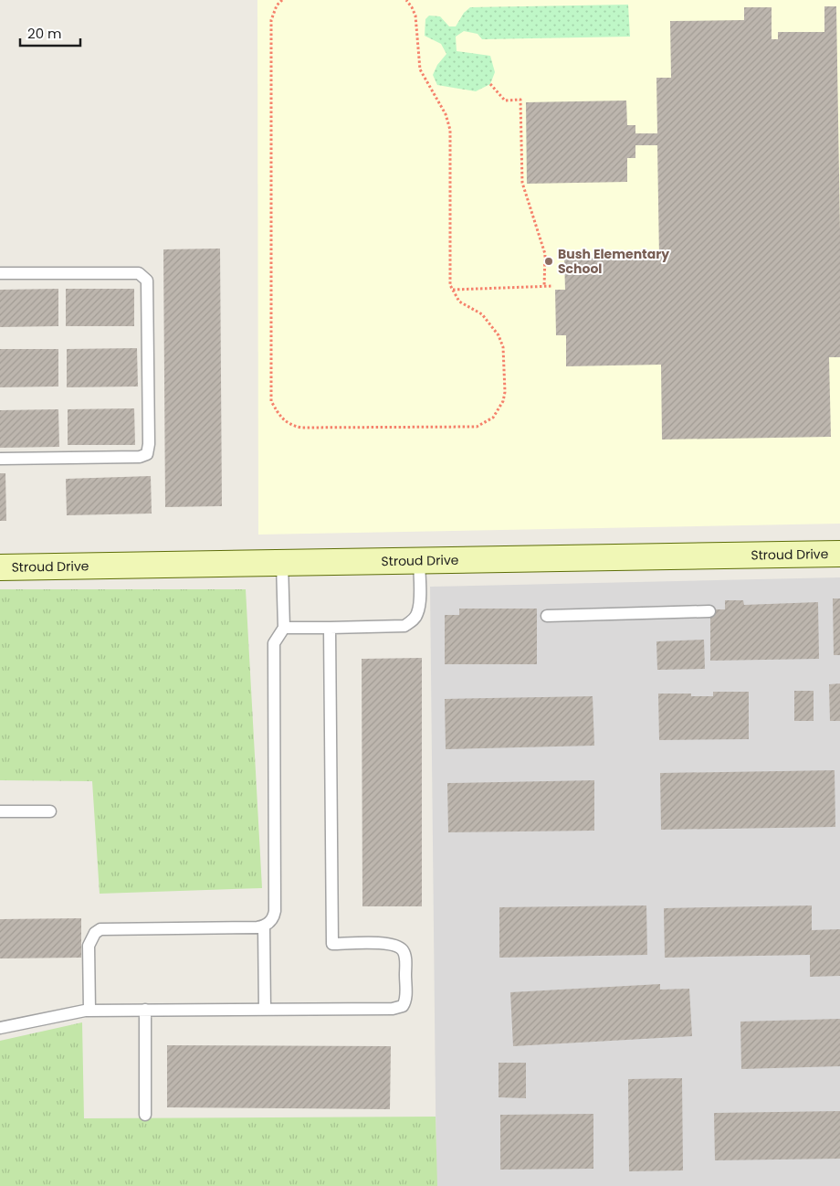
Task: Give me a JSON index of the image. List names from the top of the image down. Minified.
{"streets":{"street":["Stroud Drive"]},"places":["Bush Elementary School"],"scale_bar":"20 m"}
